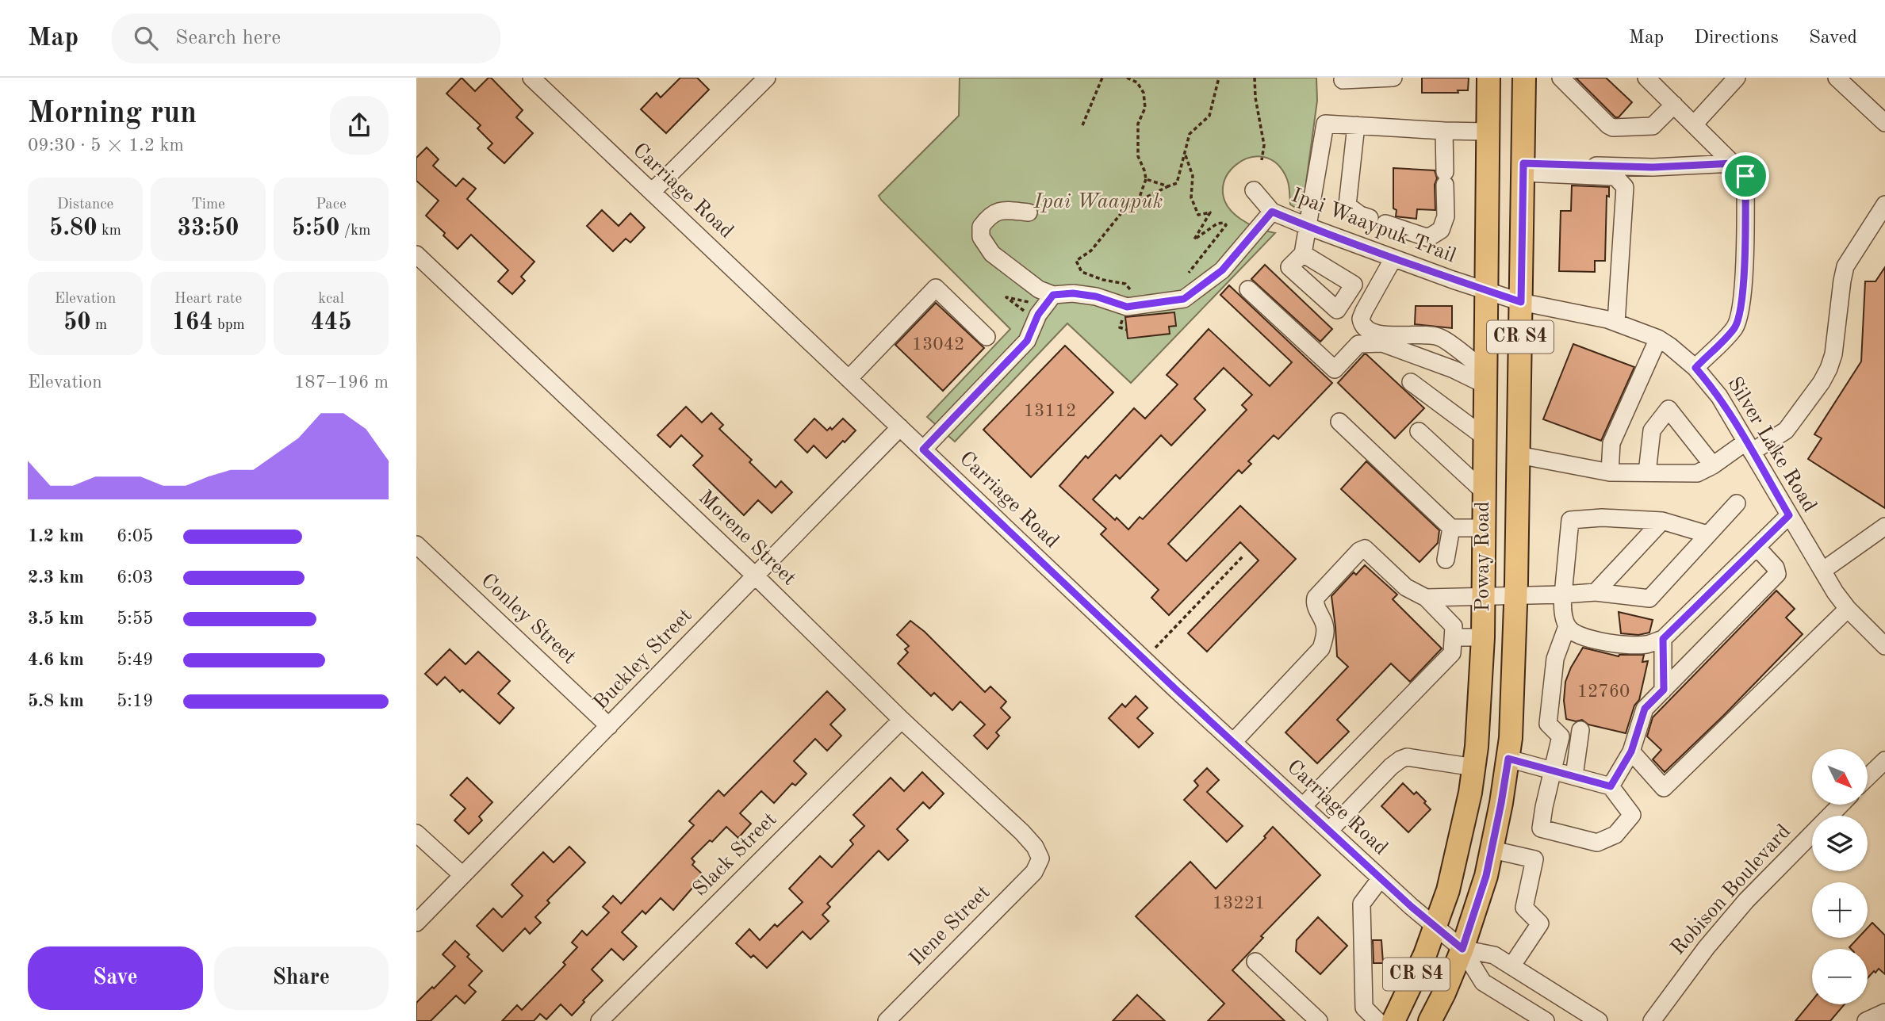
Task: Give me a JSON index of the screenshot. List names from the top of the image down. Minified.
{"streets":{"main road":["CR S4","Poway Road"],"street":["Carriage Road","Ipai Waaypuk Trail","Silver Lake Road","Morene Street","Conley Street","Buckley Street","Slack Street","Robison Boulevard","Ilene Street"]},"crossings":[["Carriage Road","Poway Road"],["Carriage Road","Buckley Street"],["Ipai Waaypuk Trail","Silver Lake Road"],["Ipai Waaypuk Trail","Poway Road"],["Silver Lake Road","Poway Road"],["Morene Street","Buckley Street"],["Morene Street","Slack Street"],["Morene Street","Ilene Street"],["Conley Street","Buckley Street"]],"parks":["Ipai Waaypuk"],"house_numbers":["13042","13112","12760","13221"],"north":"bottom right","page":{"header":"Map","search":"Search here","nav":["Map","Directions","Saved"],"heading":["Morning run","09:30 · 5 × 1.2 km"],"stats":[["Distance","5.80 km"],["Time","33:50"],["Pace","5:50 /km"],["Elevation","50 m"],["Heart rate","164 bpm"],["kcal","445"]],"chart":["Elevation","187–196 m"],"list":[{"name":"1.2 km","note":"6:05"},{"name":"2.3 km","note":"6:03"},{"name":"3.5 km","note":"5:55"},{"name":"4.6 km","note":"5:49"},{"name":"5.8 km","note":"5:19"}],"map_buttons":["+","−"],"buttons":["Save","Share"]}}
